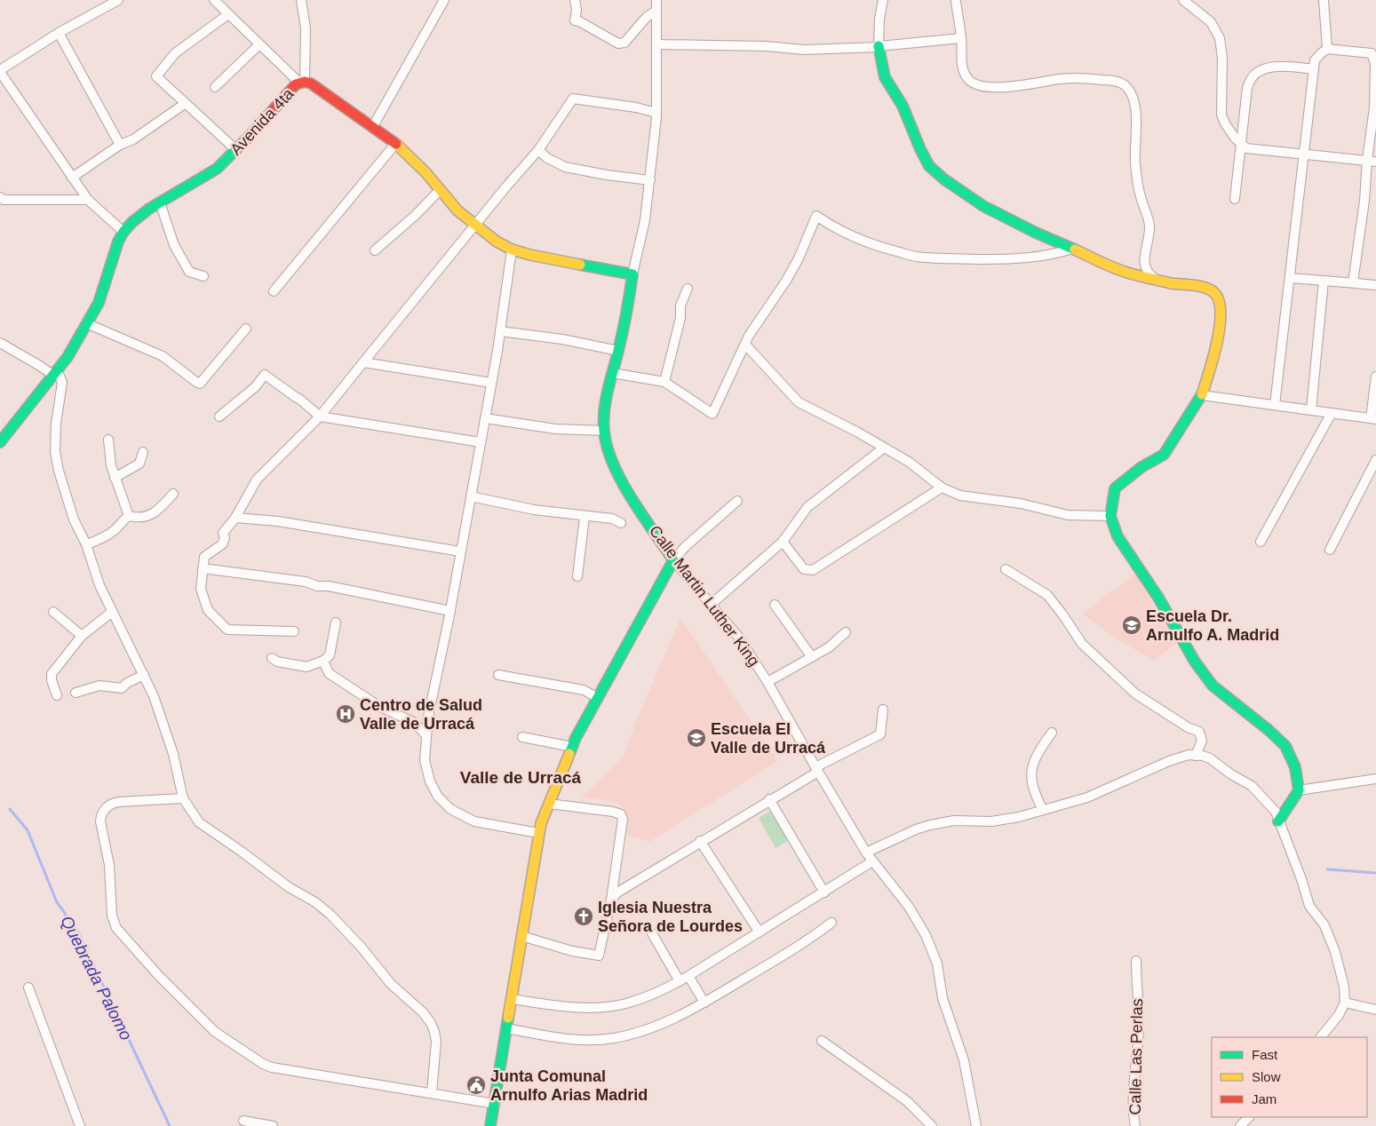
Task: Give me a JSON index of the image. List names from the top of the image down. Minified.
{"streets":{"street":["Avenida 4ta","Calle Martin Luther King","Calle Las Perlas"]},"crossings":[["Avenida 4ta","Calle Martin Luther King"]],"districts":["Valle de Urracá"],"water":["Quebrada Palomo"],"places":{"school or university":["Escuela Dr. Arnulfo A. Madrid","Escuela El Valle de Urracá"],"hospital":["Centro de Salud Valle de Urracá"],"church":["Iglesia Nuestra Señora de Lourdes"],"public building":["Junta Comunal Arnulfo Arias Madrid"]},"legend":["Fast","Slow","Jam"]}
